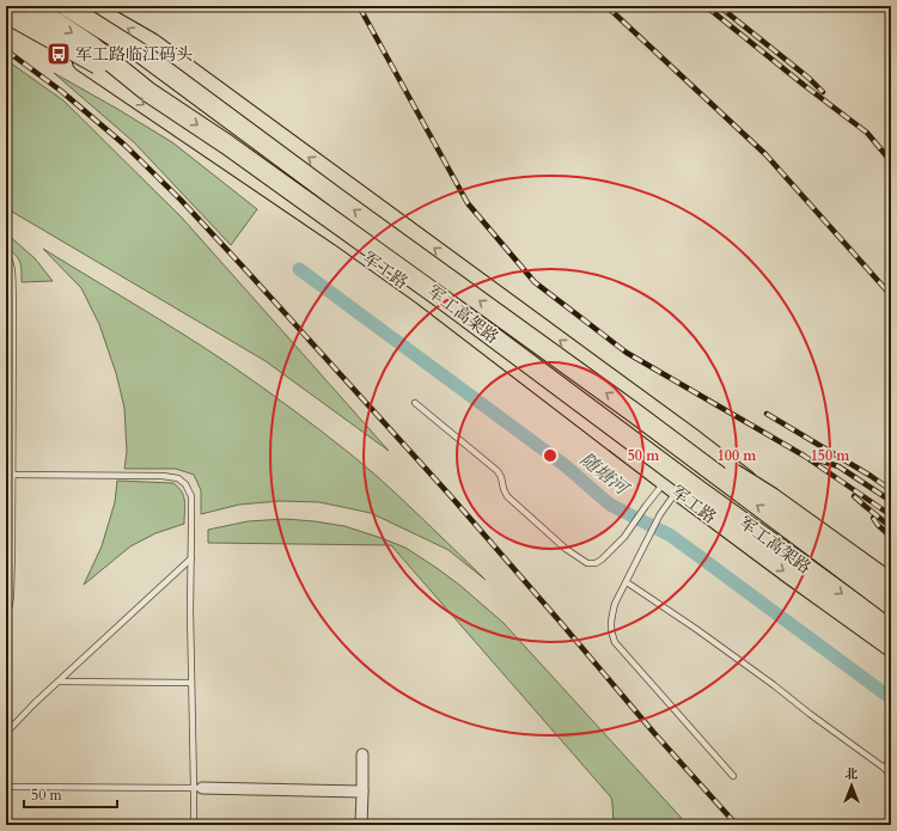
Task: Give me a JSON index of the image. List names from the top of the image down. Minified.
{"streets":{"highway":["军工高架路"],"main road":["军工路"]},"water":["随塘河"],"places":{"bus stop":["军工路临江码头"]},"scale_bar":"50 m","north":"top","rings":["50 m","100 m","150 m"]}
